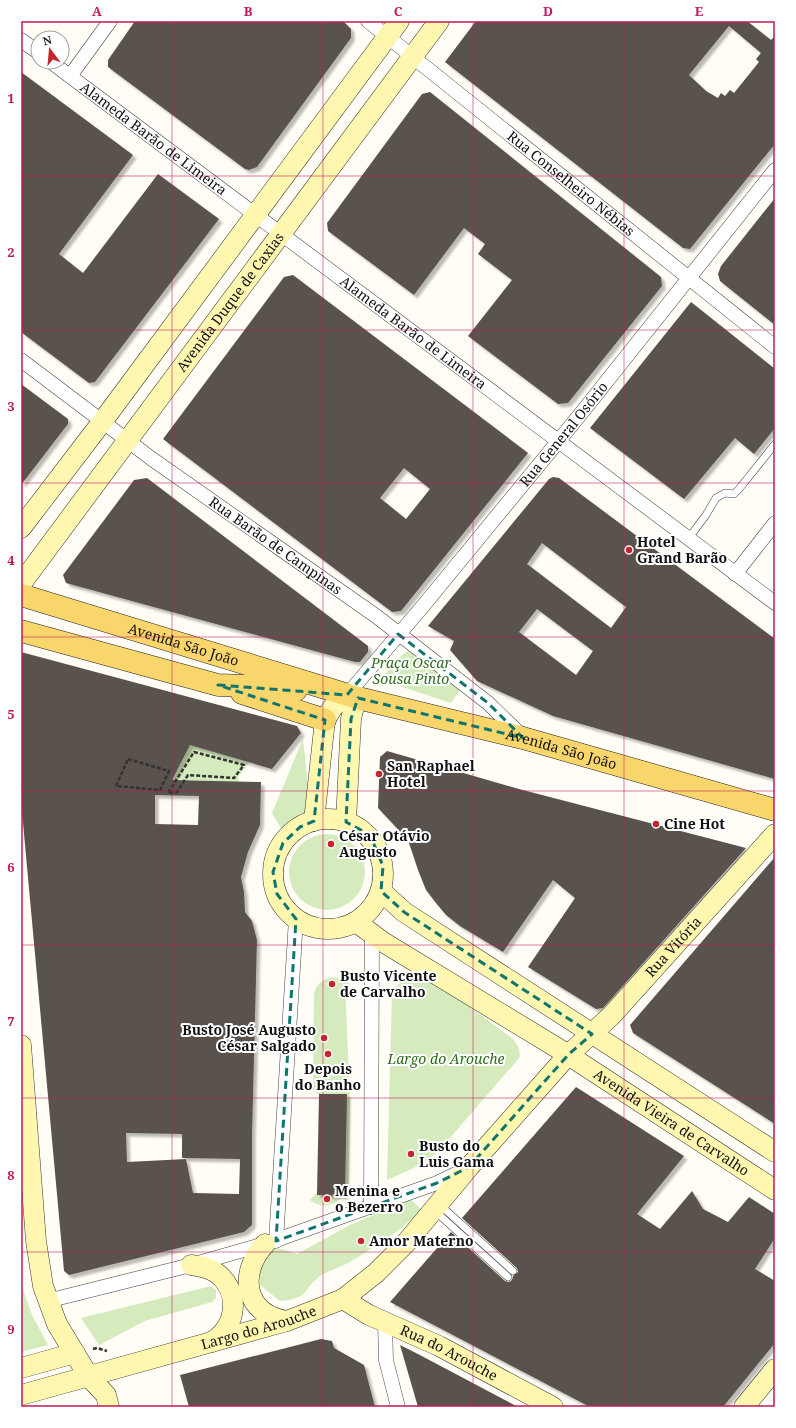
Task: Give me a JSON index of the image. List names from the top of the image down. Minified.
{"streets":{"main road":["Avenida São João"],"street":["Alameda Barão de Limeira","Rua Conselheiro Nébias","Avenida Duque de Caxias","Rua General Osório","Rua Barão de Campinas","Rua Vitória","Avenida Vieira de Carvalho","Largo do Arouche","Rua do Arouche"]},"crossings":[["Alameda Barão de Limeira","Avenida Duque de Caxias"],["Alameda Barão de Limeira","Rua General Osório"],["Rua Conselheiro Nébias","Avenida Duque de Caxias"],["Rua Conselheiro Nébias","Rua General Osório"],["Avenida Duque de Caxias","Rua Barão de Campinas"],["Rua General Osório","Rua Barão de Campinas"],["Rua General Osório","Avenida São João"],["Rua Barão de Campinas","Avenida São João"],["Rua Vitória","Avenida Vieira de Carvalho"],["Rua Vitória","Largo do Arouche"],["Avenida Vieira de Carvalho","Largo do Arouche"],["Largo do Arouche","Rua do Arouche"]],"parks":["Praça Oscar Sousa Pinto","Largo do Arouche"],"places":["Hotel Grand Barão","San Raphael Hotel","Cine Hot","César Otávio Augusto","Busto Vicente de Carvalho","Busto José Augusto César Salgado","Depois do Banho","Busto do Luis Gama","Menina e o Bezerro","Amor Materno"],"north":"top","grid":{"columns":["A","B","C","D","E"],"rows":["1","2","3","4","5","6","7","8","9"]}}
